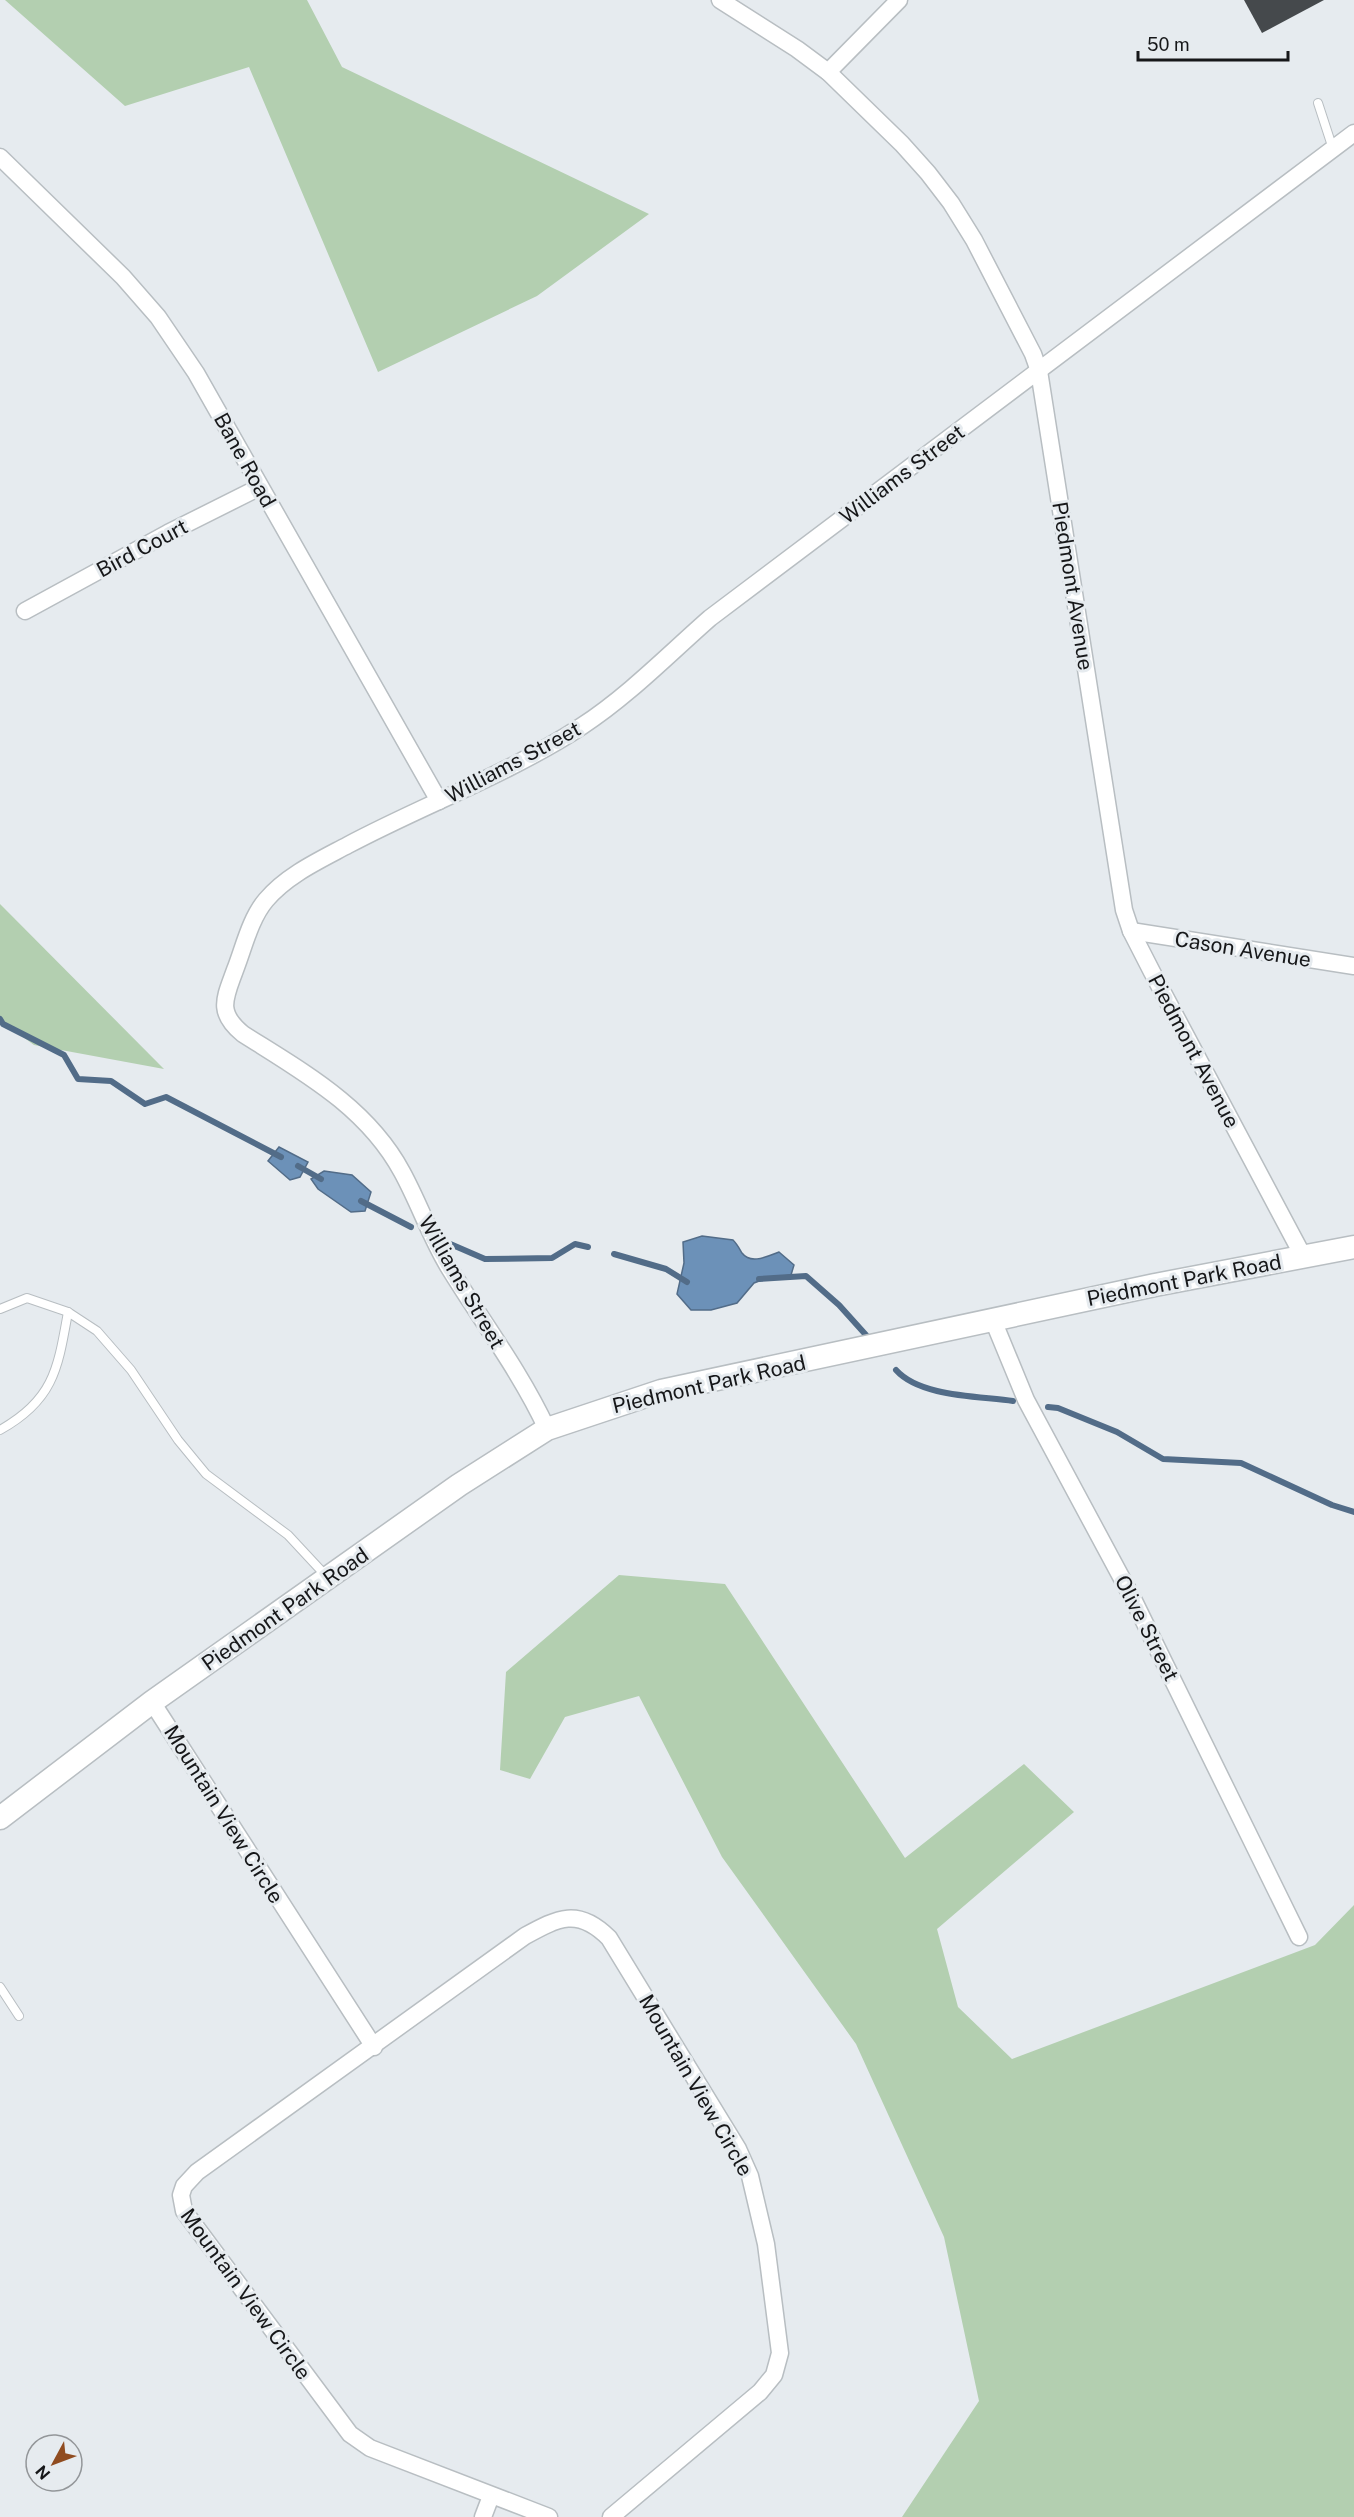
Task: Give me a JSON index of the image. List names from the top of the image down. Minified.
{"streets":{"street":["Bane Road","Williams Street","Bird Court","Piedmont Avenue","Cason Avenue","Piedmont Park Road","Olive Street","Mountain View Circle"]},"crossings":[["Bane Road","Williams Street"],["Bane Road","Bird Court"],["Williams Street","Piedmont Avenue"],["Williams Street","Piedmont Park Road"],["Piedmont Avenue","Cason Avenue"],["Piedmont Avenue","Piedmont Park Road"],["Piedmont Park Road","Olive Street"],["Piedmont Park Road","Mountain View Circle"]],"scale_bar":"50 m","north":"bottom left"}
